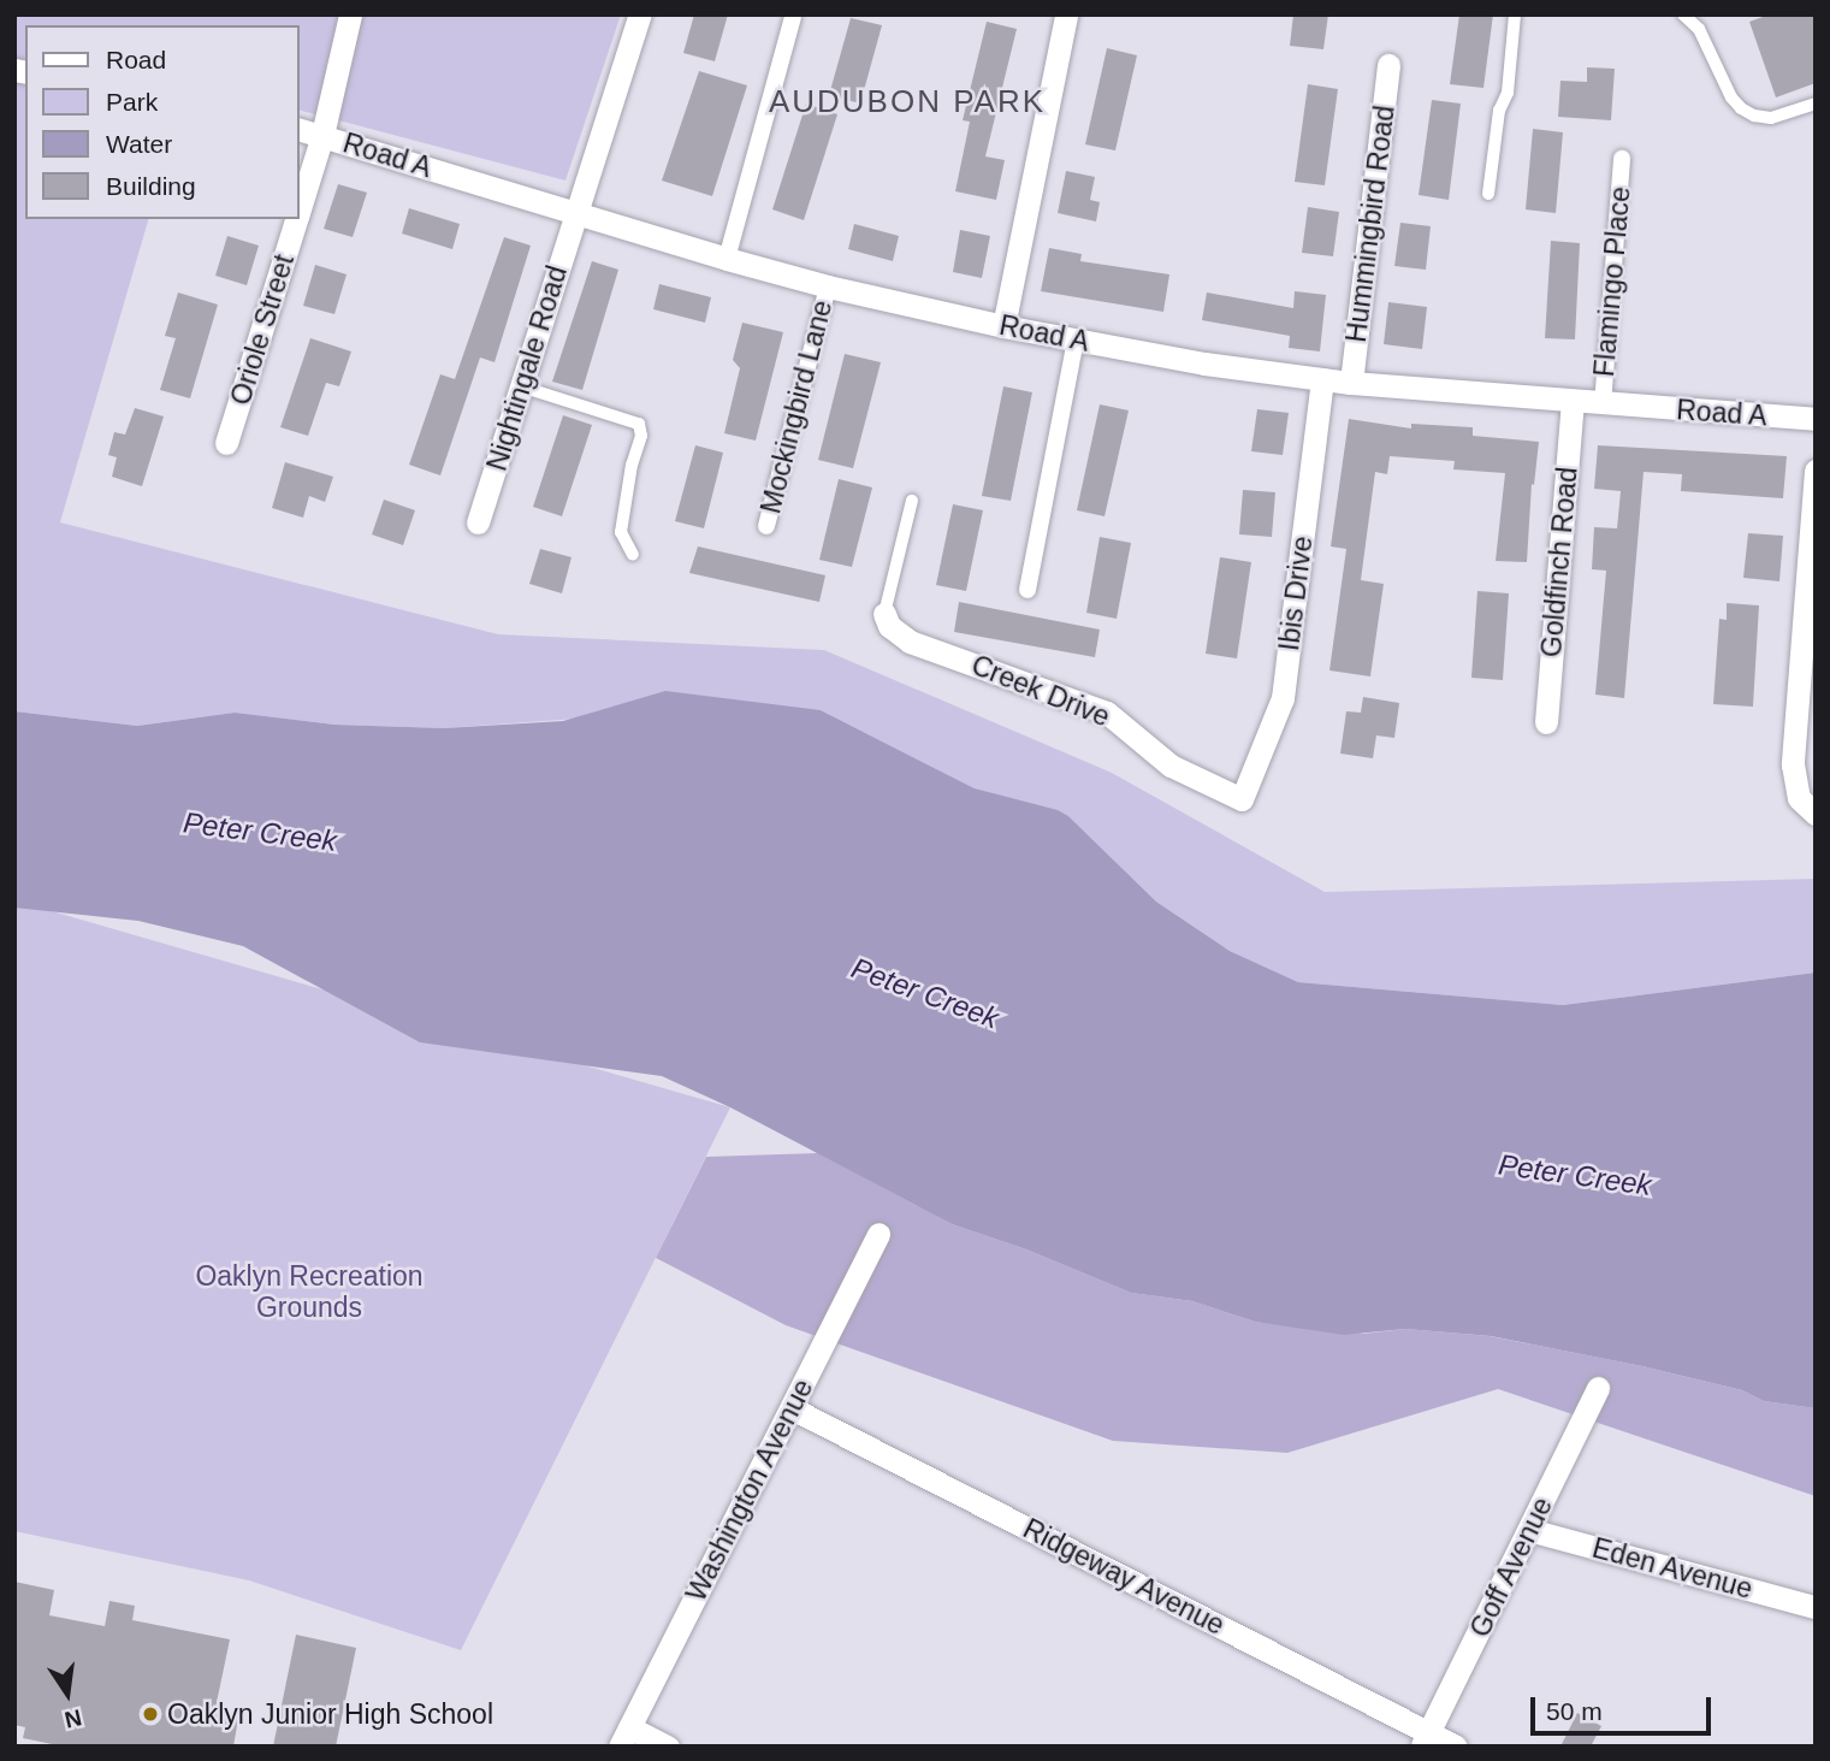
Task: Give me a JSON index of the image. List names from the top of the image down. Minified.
{"streets":{"street":["Road A","Hummingbird Road","Flamingo Place","Oriole Street","Nightingale Road","Mockingbird Lane","Goldfinch Road","Ibis Drive","Creek Drive","Washington Avenue","Goff Avenue","Eden Avenue","Ridgeway Avenue"]},"crossings":[["Road A","Hummingbird Road"],["Road A","Flamingo Place"],["Road A","Oriole Street"],["Road A","Nightingale Road"],["Road A","Mockingbird Lane"],["Road A","Goldfinch Road"],["Road A","Ibis Drive"],["Ibis Drive","Creek Drive"],["Washington Avenue","Ridgeway Avenue"],["Goff Avenue","Eden Avenue"],["Goff Avenue","Ridgeway Avenue"]],"districts":["AUDUBON PARK"],"water":["Peter Creek"],"parks":["Oaklyn Recreation Grounds"],"places":["Oaklyn Junior High School"],"legend":["Road","Park","Water","Building"],"scale_bar":"50 m","north":"bottom"}
